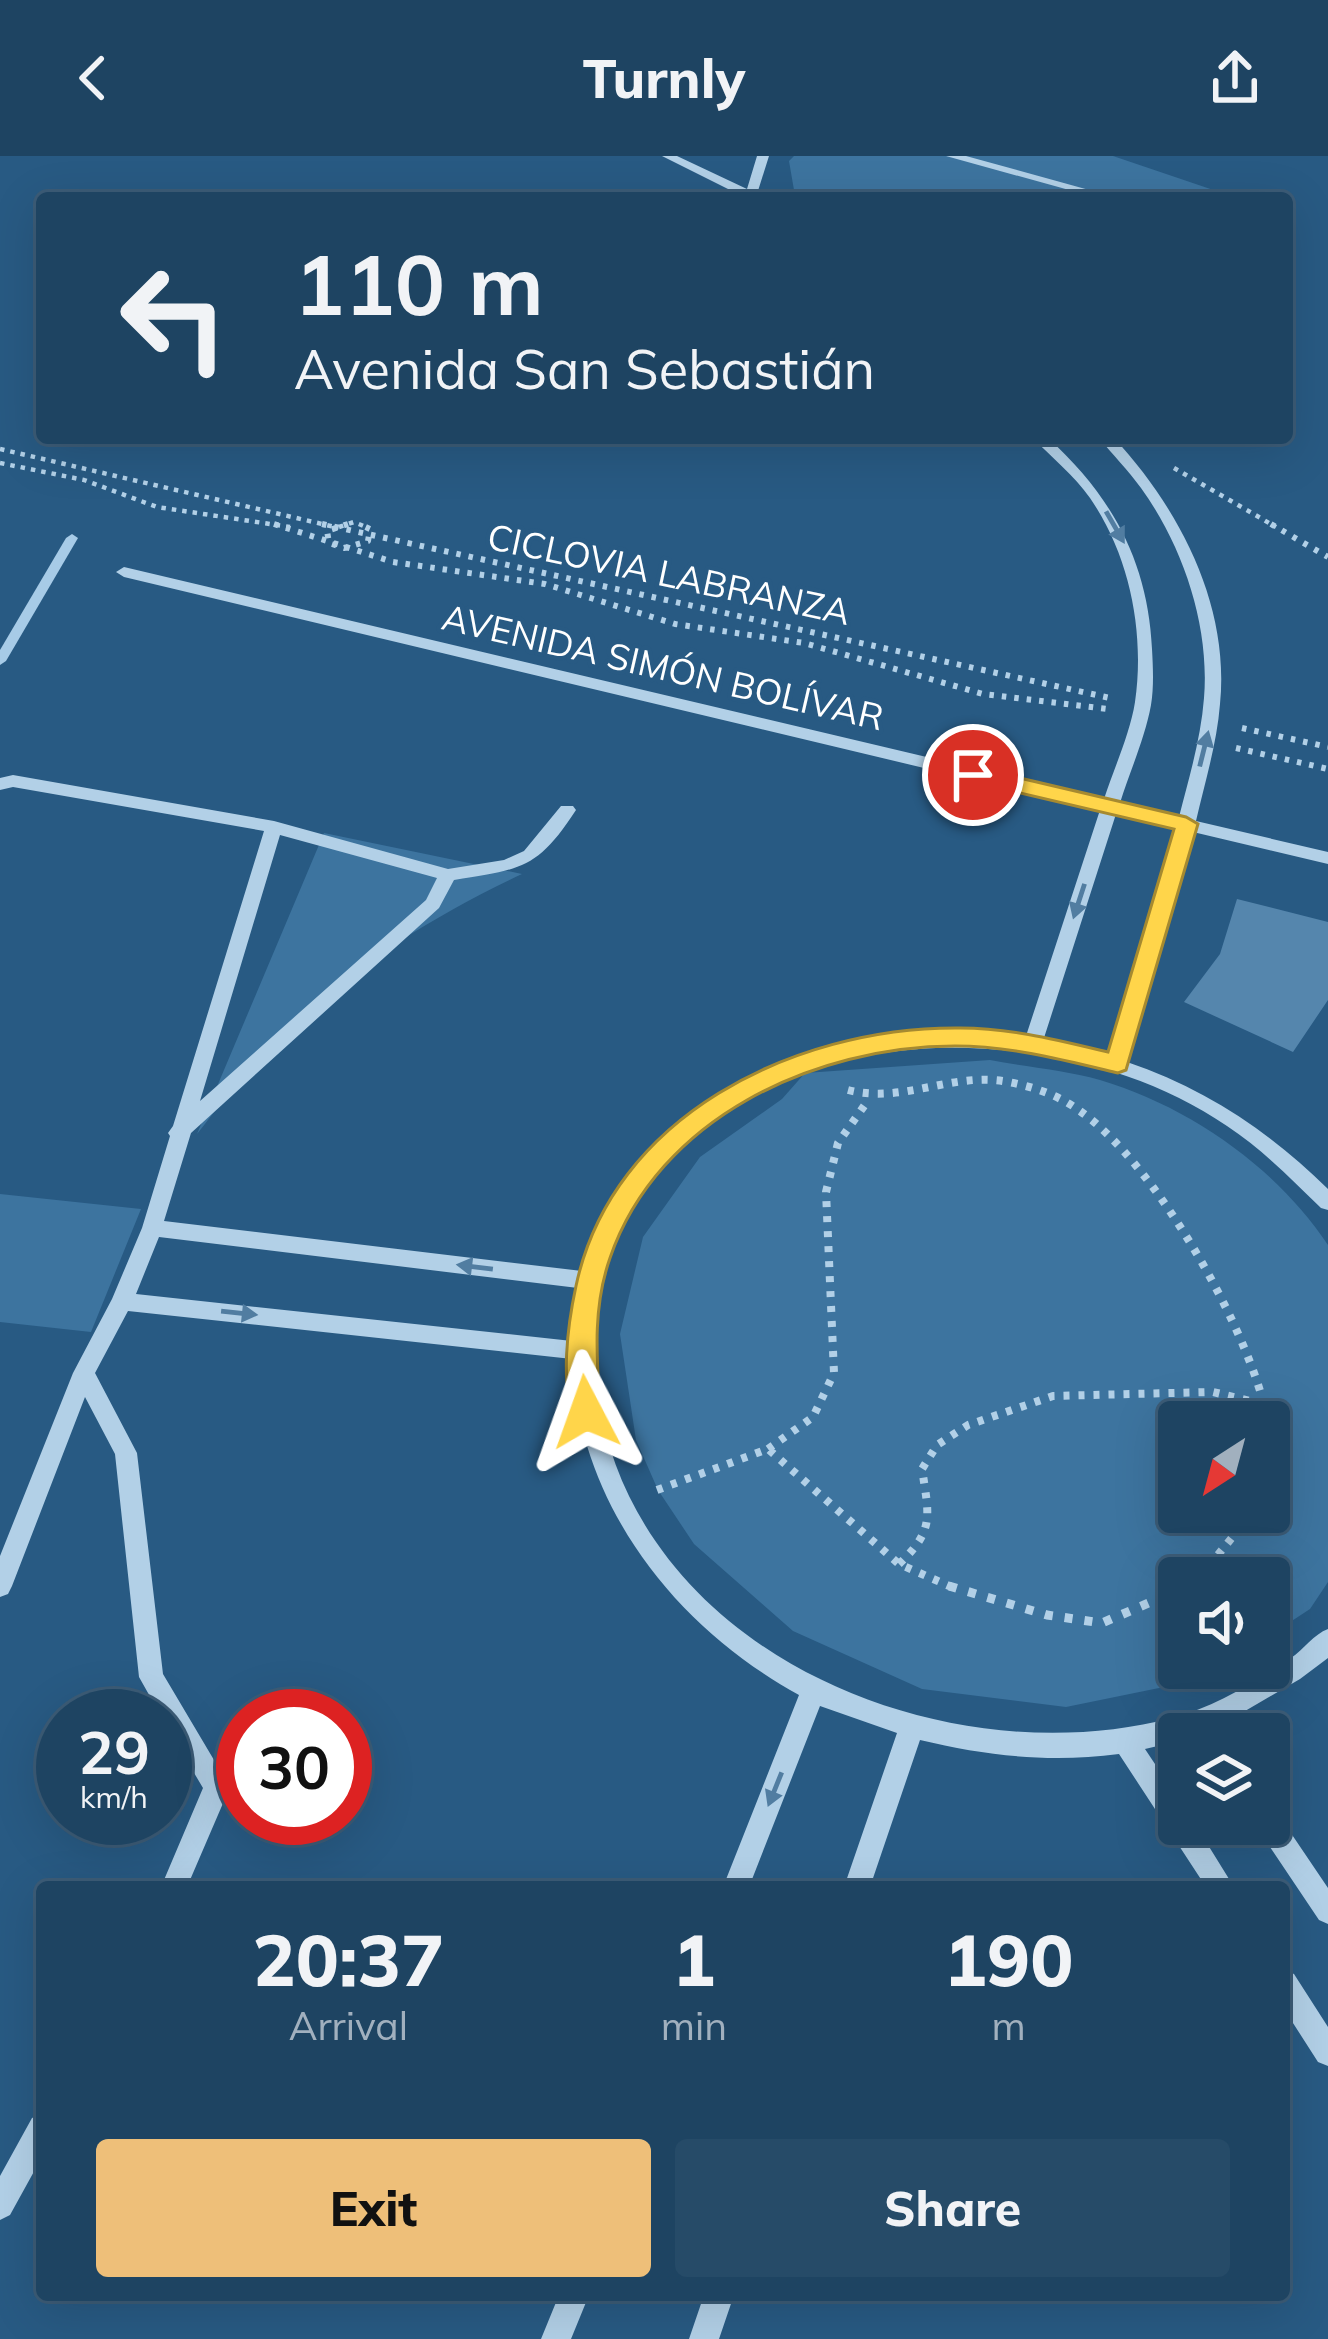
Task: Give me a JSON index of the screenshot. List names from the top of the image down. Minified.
{"streets":{"street":["AVENIDA SIMÓN BOLÍVAR"],"path":["CICLOVIA LABRANZA"]},"north":"bottom left","page":{"header":"Turnly","turn":["110 m","Avenida San Sebastián"],"speed":"29 km/h","limit":"30","eta":["20:37","Arrival","1","min","190","m"],"buttons":["Exit","Share"]}}
